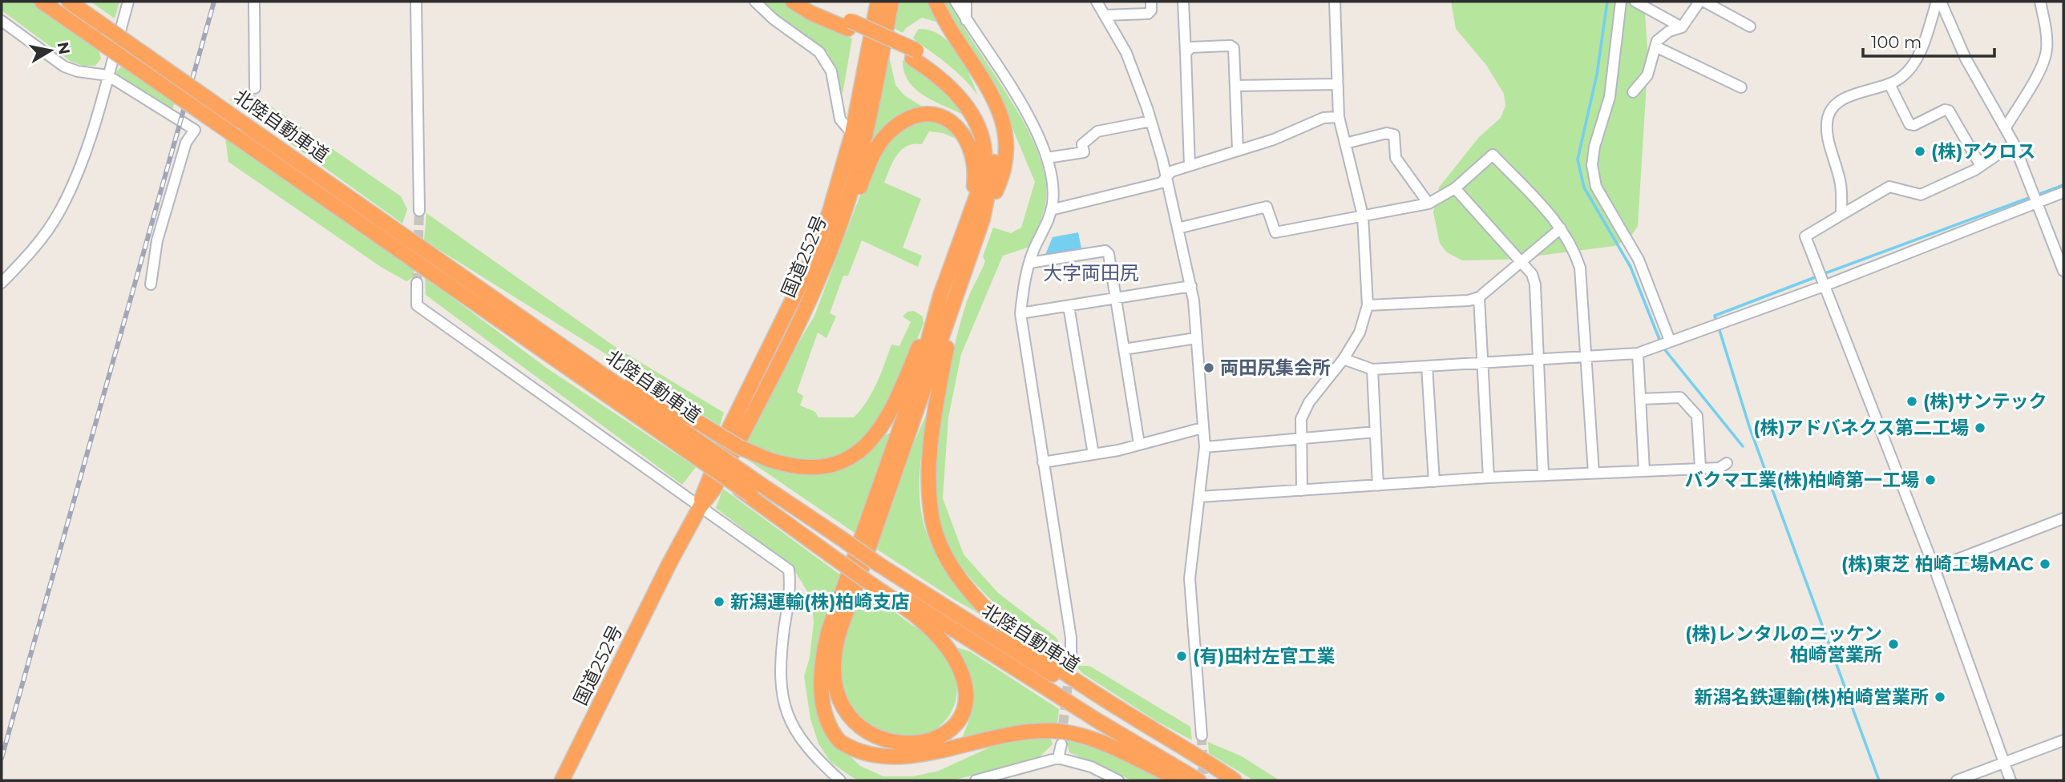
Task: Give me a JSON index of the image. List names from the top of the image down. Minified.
{"streets":{"highway":["北陸自動車道","国道252号"]},"districts":["大字両田尻"],"places":["(株)アクロス","両田尻集会所","(株)サンテック","(株)アドバネクス第二工場","バクマ工業(株)柏崎第一工場","(株)東芝 柏崎工場MAC","新潟運輸(株)柏崎支店","(株)レンタルのニッケン 柏崎営業所","(有)田村左官工業","新潟名鉄運輸(株)柏崎営業所"],"scale_bar":"100 m","north":"right"}
